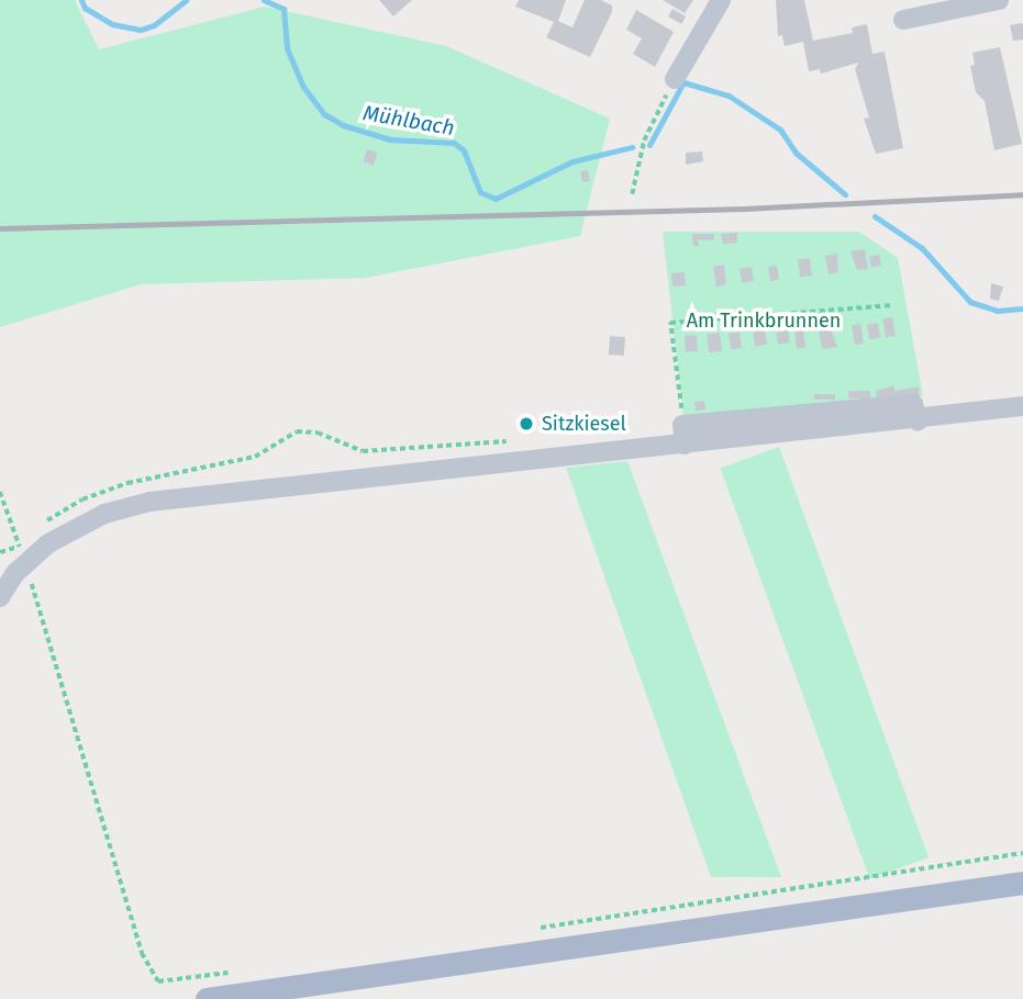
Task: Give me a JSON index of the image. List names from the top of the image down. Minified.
{"water":["Mühlbach"],"parks":["Am Trinkbrunnen"],"places":["Sitzkiesel"]}
